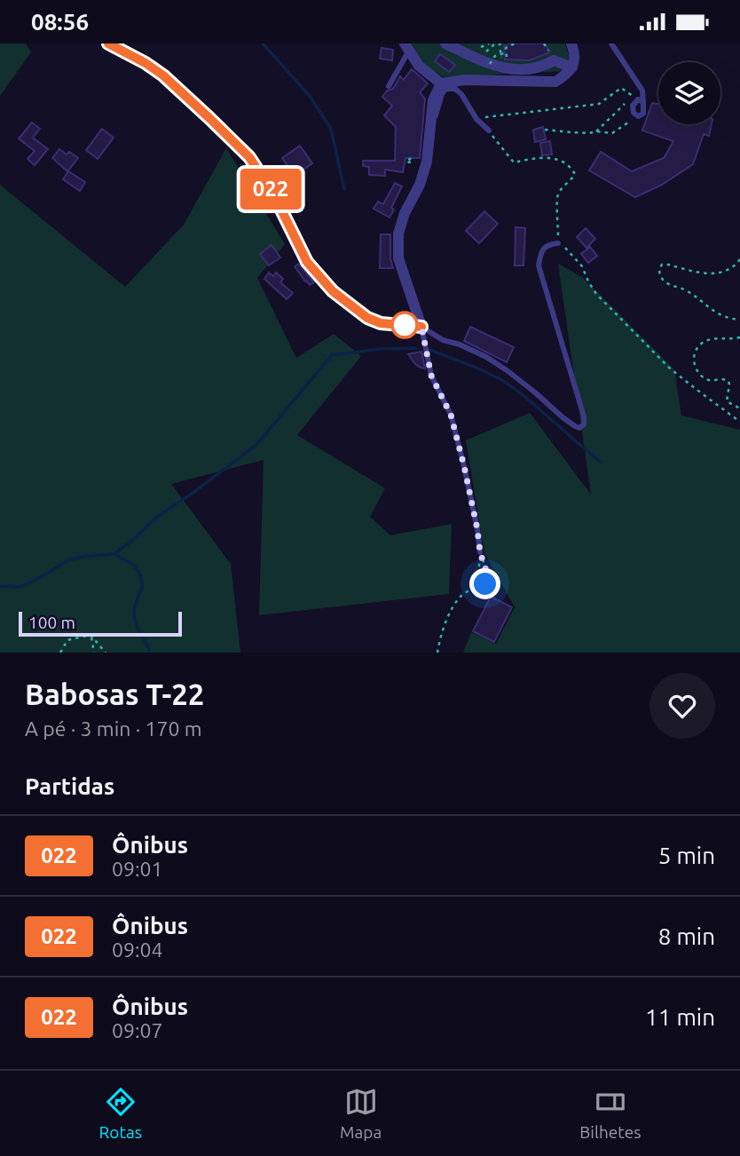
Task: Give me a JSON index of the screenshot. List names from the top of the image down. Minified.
{"lines":["bus line 022"],"scale_bar":"100 m","page":{"status":"08:56","on_map":"022","scale":"100 m","heading":[["Babosas T-22","A pé · 3 min · 170 m"],"Partidas"],"list":[{"mark":"022","name":"Ônibus","note":"09:01","value":"5 min"},{"mark":"022","name":"Ônibus","note":"09:04","value":"8 min"},{"mark":"022","name":"Ônibus","note":"09:07","value":"11 min"}],"tabs":["Rotas","Mapa","Bilhetes"]}}
